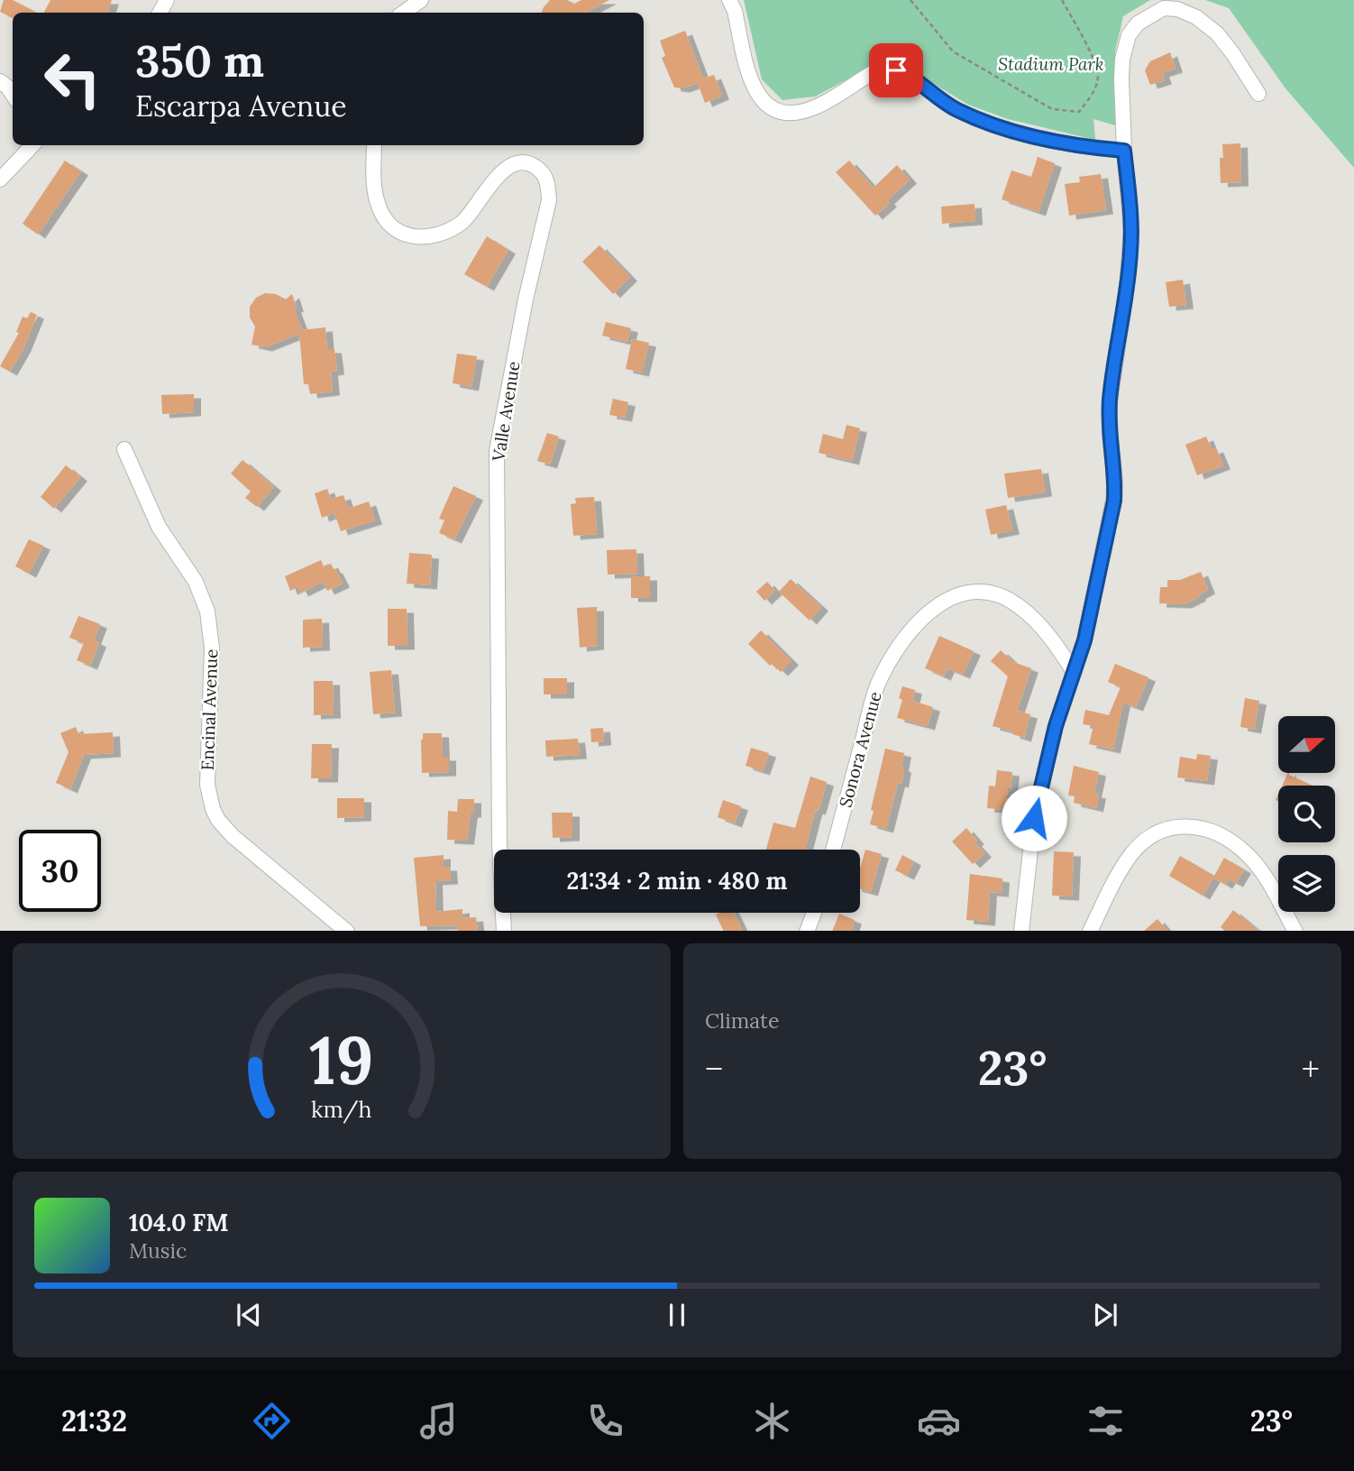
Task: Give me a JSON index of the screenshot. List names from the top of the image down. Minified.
{"streets":{"street":["Valle Avenue","Encinal Avenue","Sonora Avenue"]},"parks":["Stadium Park"],"north":"right","page":{"turn":["350 m","Escarpa Avenue"],"limit":"30","trip":"21:34 · 2 min · 480 m","tile":"Climate","heat":["−","23°","+"],"song":["104.0 FM","Music"],"tabs":["21:32","23°"],"gauge":["19","km/h"]}}
